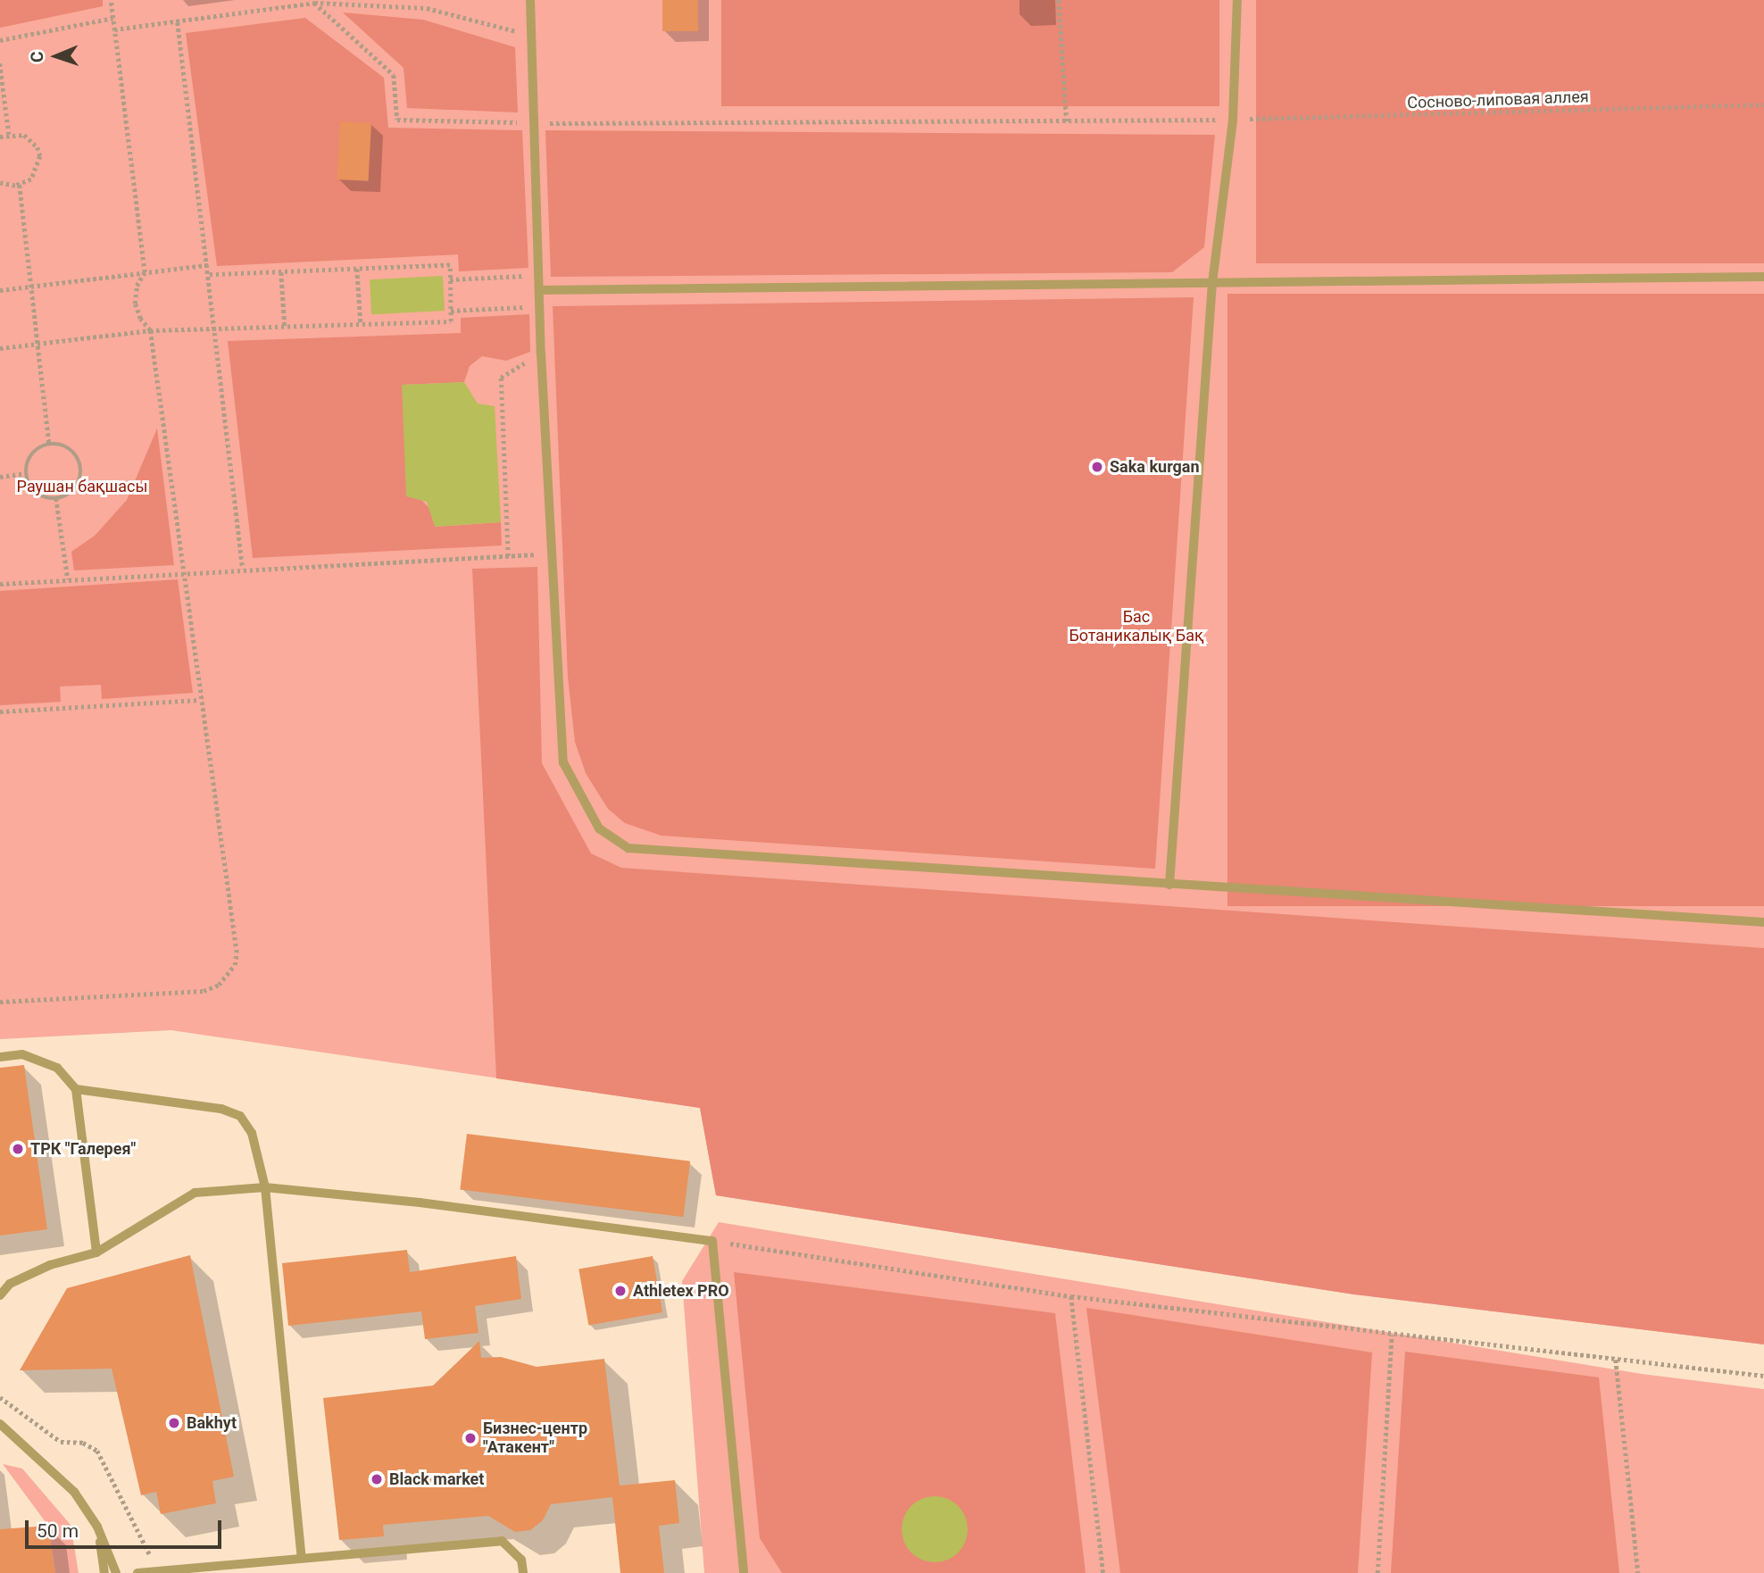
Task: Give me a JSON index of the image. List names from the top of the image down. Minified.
{"streets":{"path":["Сосново-липовая аллея"]},"parks":["Раушан бақшасы","Бас Ботаникалық Бақ"],"places":["Saka kurgan","ТРК \"Галерея\"","Athletex PRO","Bakhyt","Бизнес-центр \"Атакент\"","Black market"],"scale_bar":"50 m","north":"left"}
